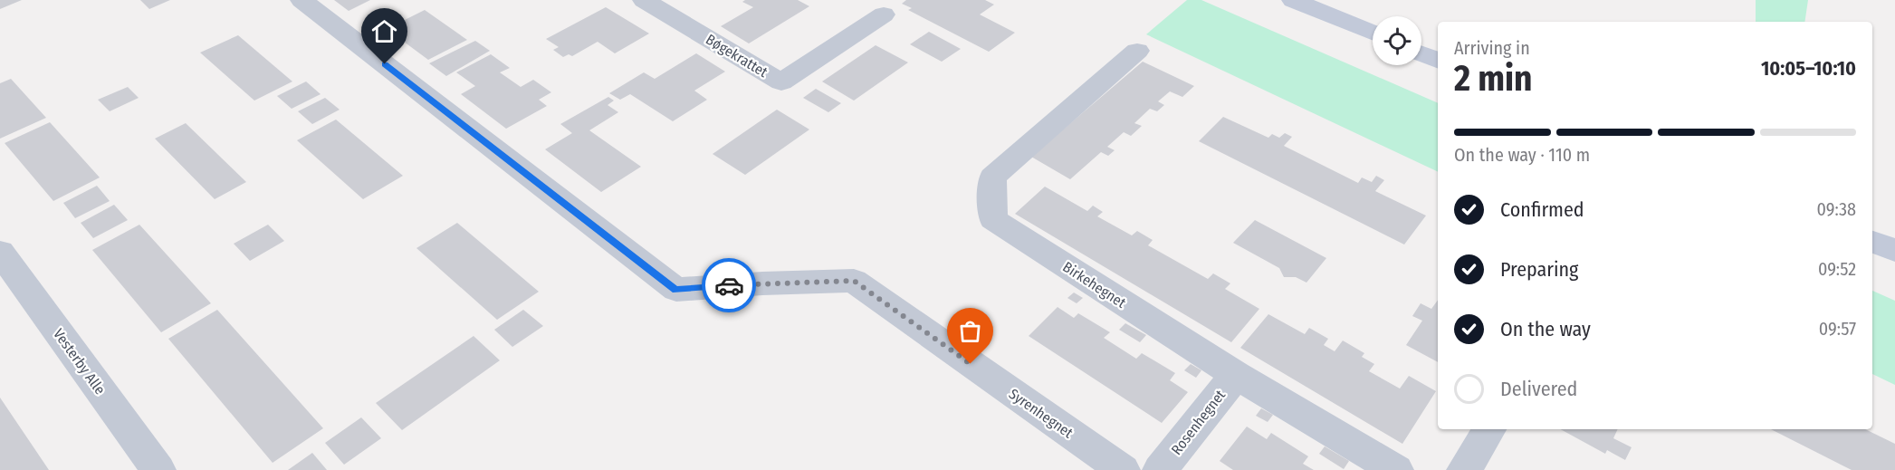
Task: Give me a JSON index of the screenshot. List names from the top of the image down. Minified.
{"streets":{"street":["Bøgekrattet","Birkehegnet","Vesterby Alle","Syrenhegnet","Rosenhegnet"]},"crossings":[["Birkehegnet","Rosenhegnet"]],"page":{"heading":["2 min","Arriving in","10:05–10:10"],"bar":"On the way · 110 m","list":[["Confirmed","09:38"],["Preparing","09:52"],["On the way","09:57"],"Delivered"]}}
